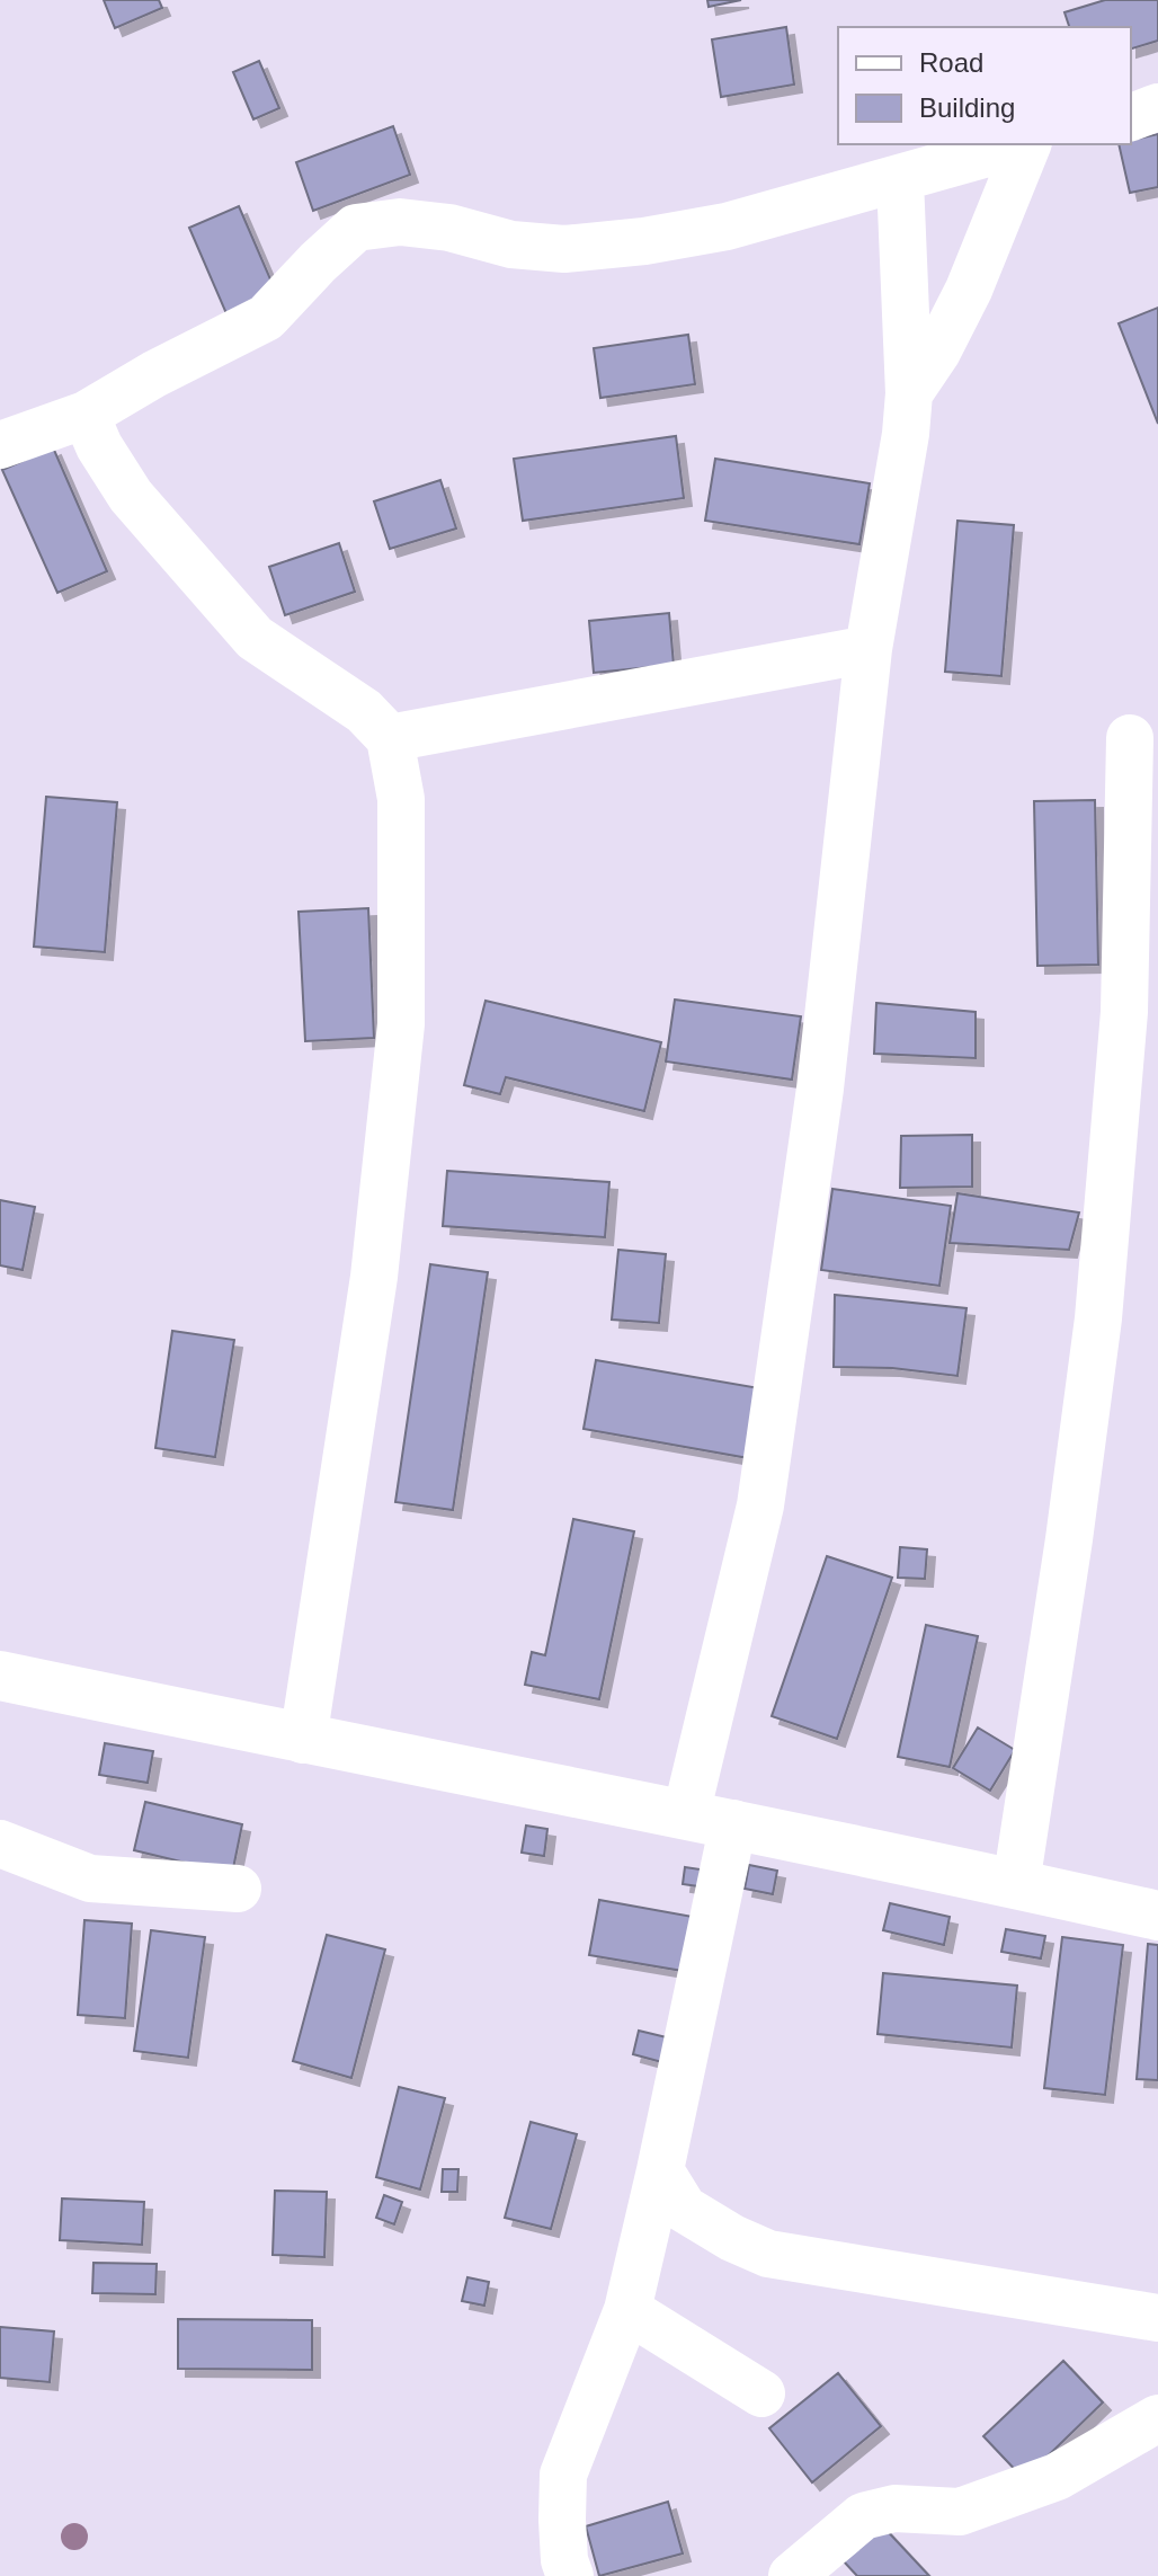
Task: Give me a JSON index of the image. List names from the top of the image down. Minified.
{"legend":["Road","Building"]}
